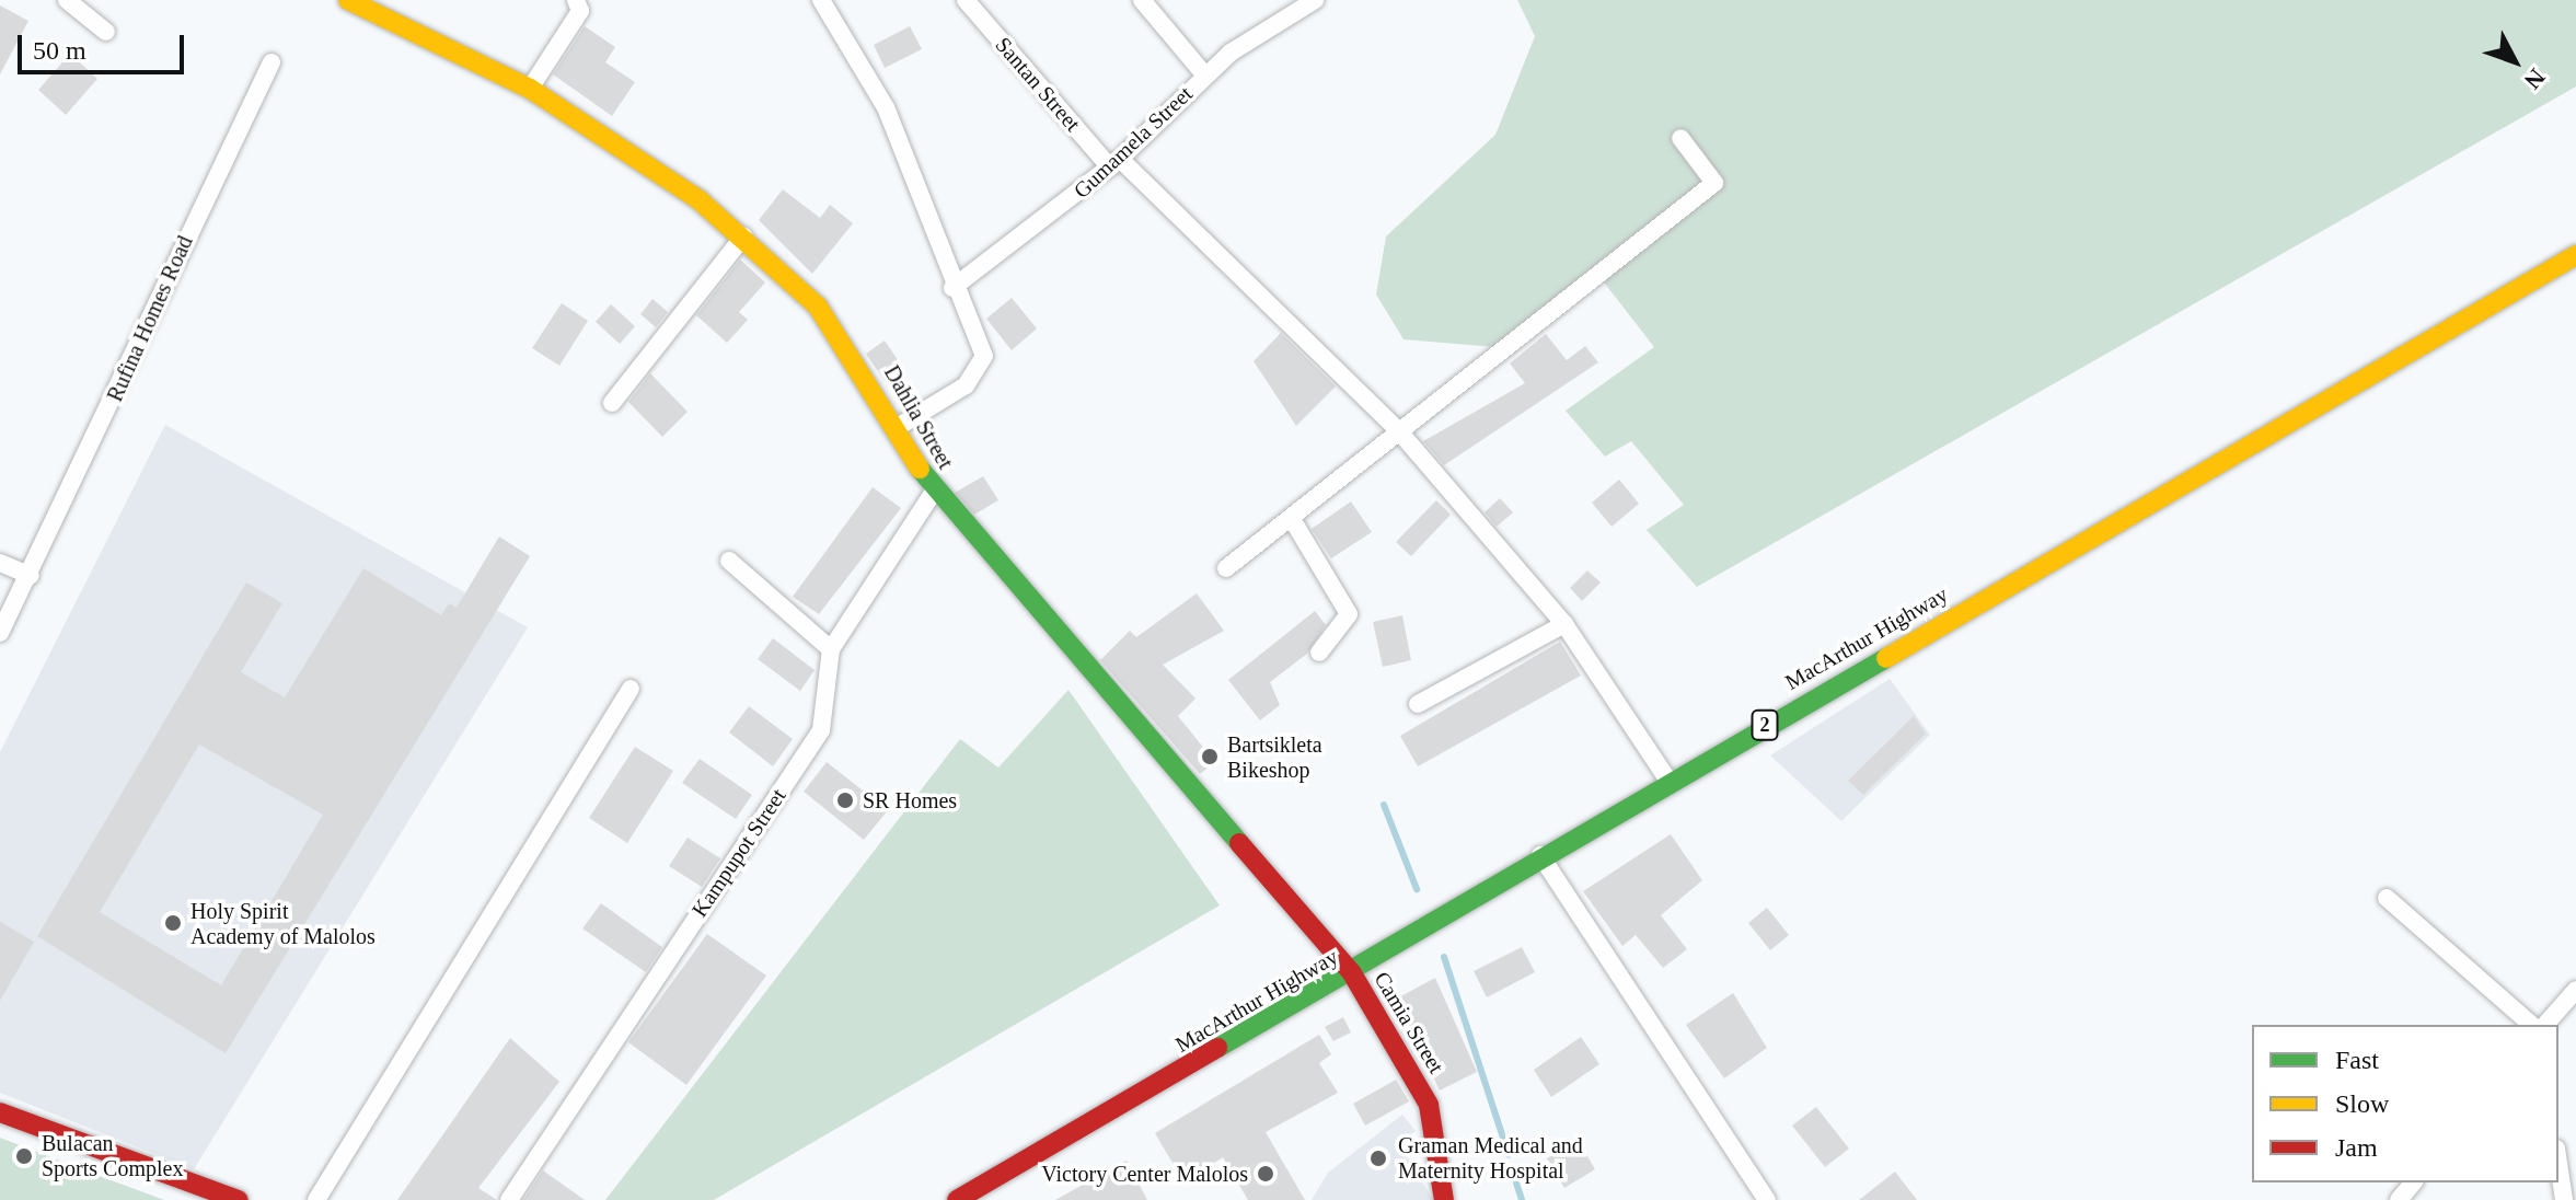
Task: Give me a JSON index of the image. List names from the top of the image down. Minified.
{"streets":{"main road":["Dahlia Street","MacArthur Highway","2","Camia Street"],"street":["Santan Street","Gumamela Street","Rufina Homes Road","Kampupot Street"]},"crossings":[["Santan Street","Gumamela Street"],["Santan Street","MacArthur Highway"],["Dahlia Street","MacArthur Highway"],["Dahlia Street","Kampupot Street"],["Dahlia Street","Camia Street"],["MacArthur Highway","Camia Street"]],"places":["Bartsikleta Bikeshop","SR Homes","Holy Spirit Academy of Malolos","Bulacan Sports Complex","Graman Medical and Maternity Hospital","Victory Center Malolos"],"legend":["Fast","Slow","Jam"],"scale_bar":"50 m","north":"bottom right"}
